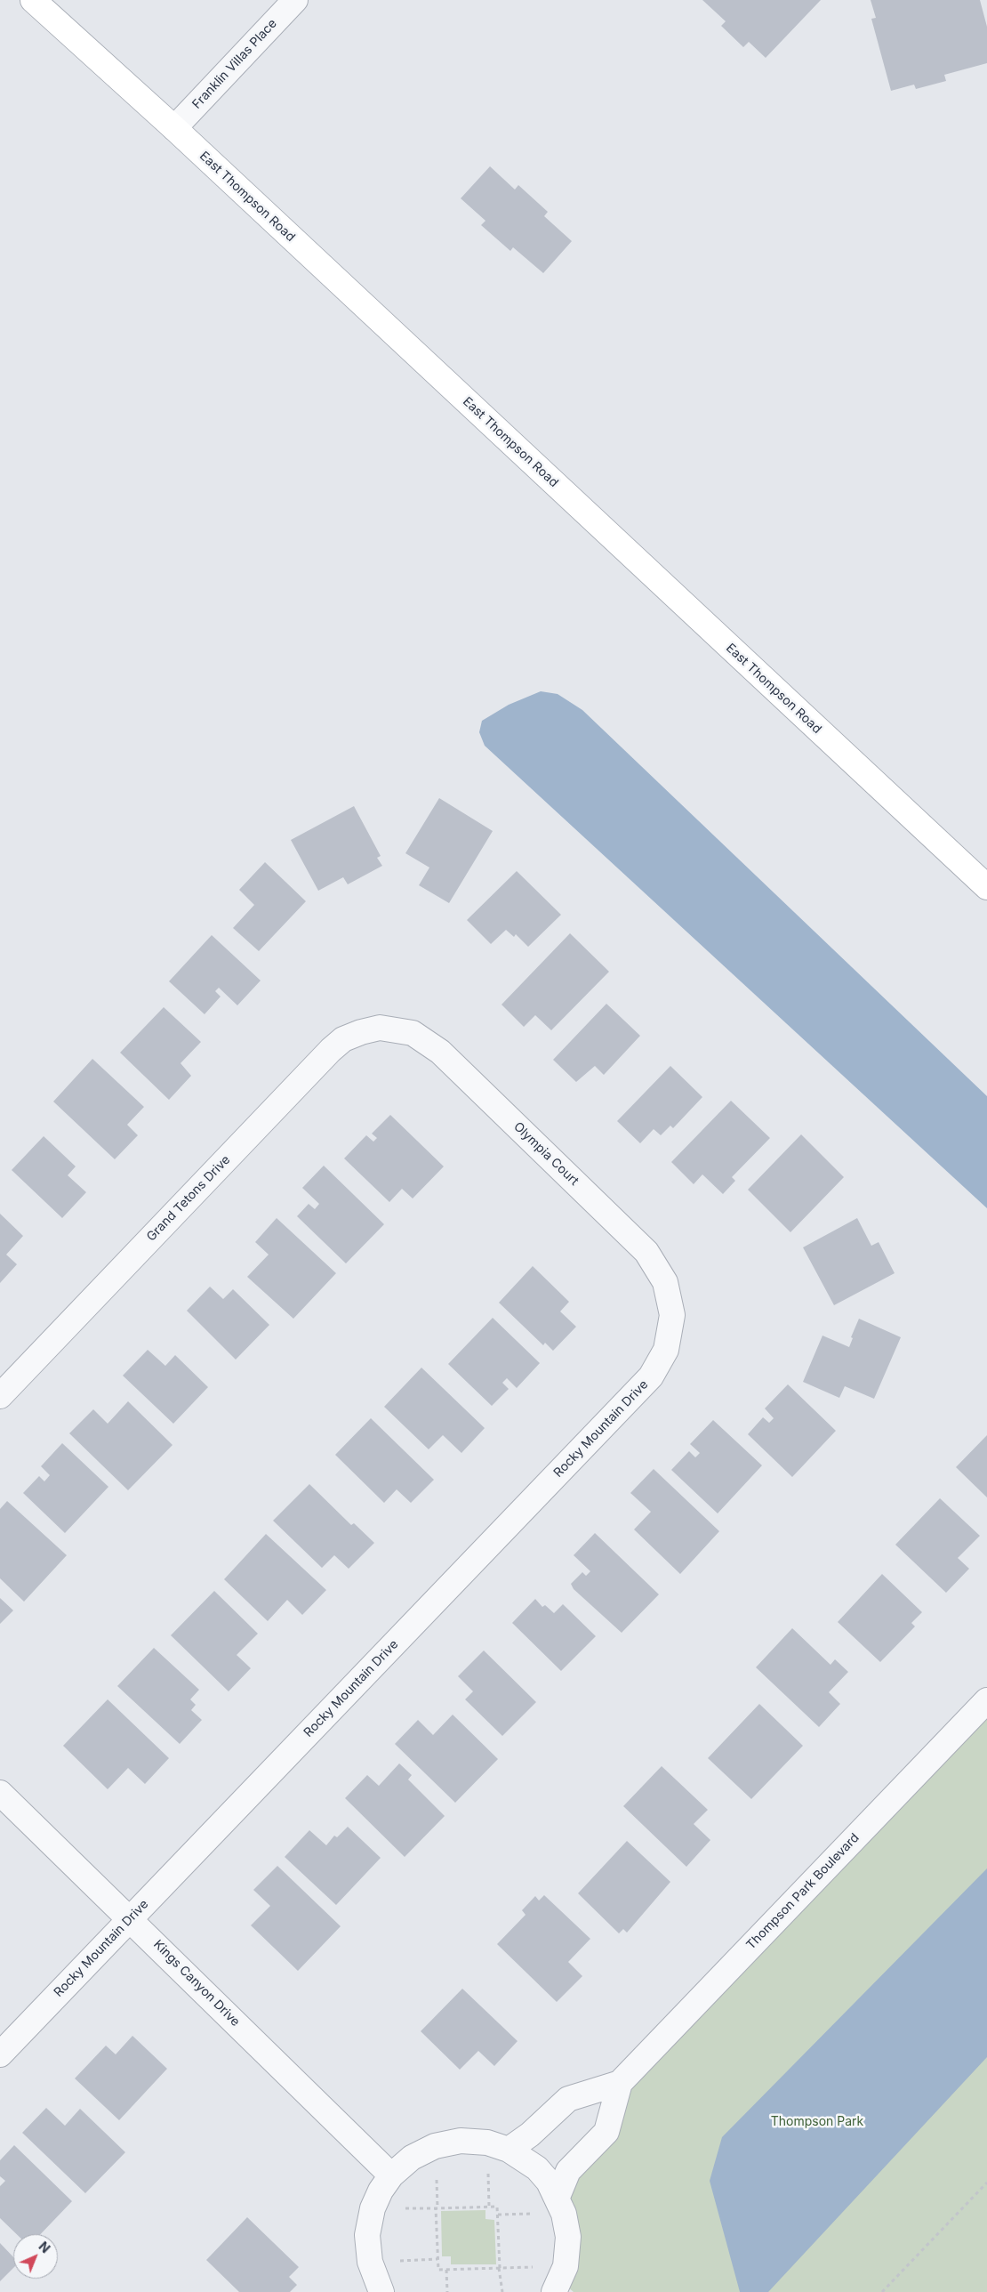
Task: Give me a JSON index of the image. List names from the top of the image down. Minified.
{"streets":{"main road":["East Thompson Road"],"street":["Franklin Villas Place","Olympia Court","Grand Tetons Drive","Rocky Mountain Drive","Thompson Park Boulevard","Kings Canyon Drive"]},"crossings":[["Franklin Villas Place","East Thompson Road"],["Olympia Court","Grand Tetons Drive"],["Olympia Court","Rocky Mountain Drive"],["Rocky Mountain Drive","Kings Canyon Drive"]],"parks":["Thompson Park"],"north":"top right"}
